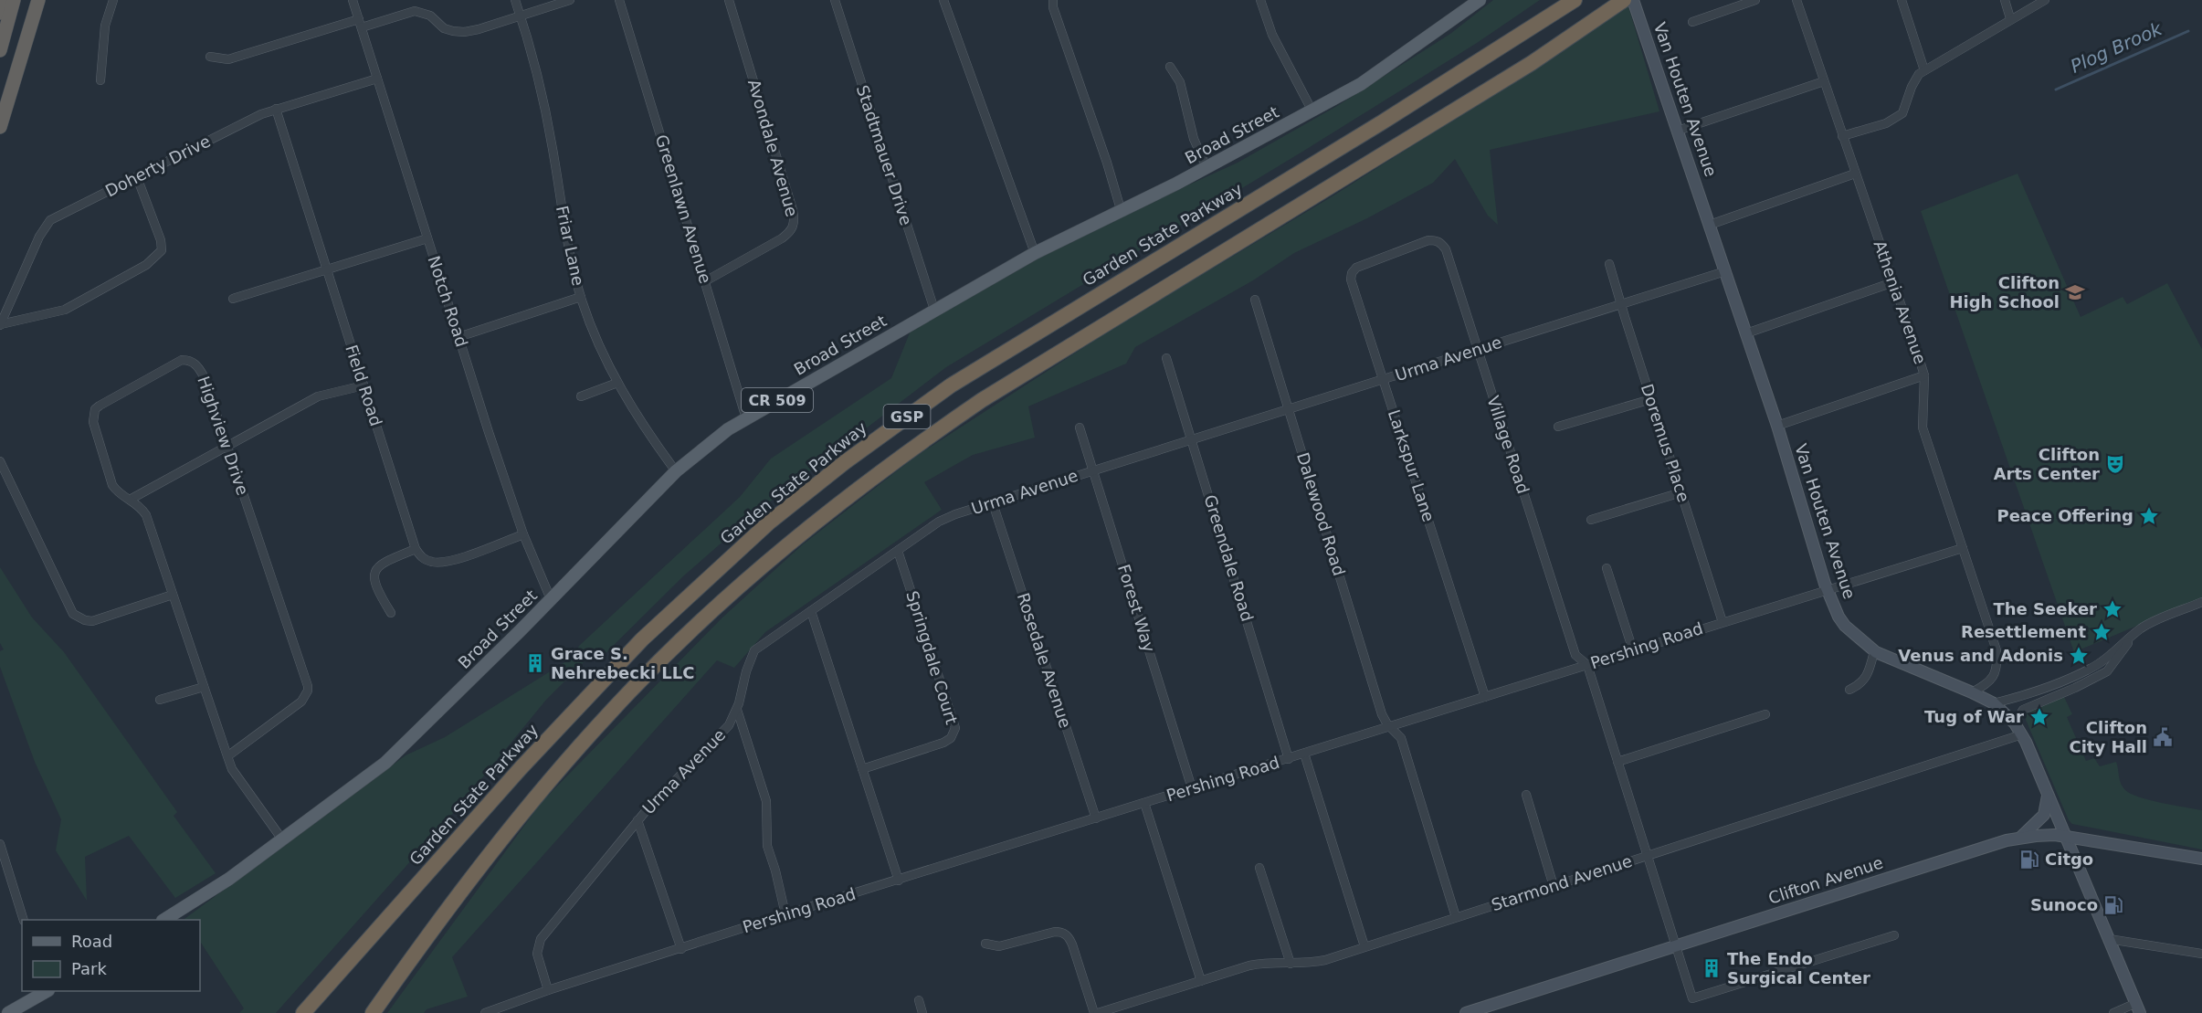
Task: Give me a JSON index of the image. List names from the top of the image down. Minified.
{"streets":{"highway":["Garden State Parkway","GSP"],"main road":["Van Houten Avenue","Broad Street","CR 509","Clifton Avenue"],"street":["Avondale Avenue","Stadtmauer Drive","Doherty Drive","Greenlawn Avenue","Friar Lane","Notch Road","Athenia Avenue","Urma Avenue","Field Road","Highview Drive","Doremus Place","Village Road","Larkspur Lane","Dalewood Road","Greendale Road","Forest Way","Pershing Road","Springdale Court","Rosedale Avenue","Starmond Avenue"]},"crossings":[["Van Houten Avenue","Athenia Avenue"],["Van Houten Avenue","Urma Avenue"],["Van Houten Avenue","Pershing Road"],["Van Houten Avenue","Clifton Avenue"],["Van Houten Avenue","Starmond Avenue"],["Broad Street","Stadtmauer Drive"],["Broad Street","Greenlawn Avenue"],["Broad Street","Friar Lane"],["Broad Street","Notch Road"],["Broad Street","Highview Drive"],["Avondale Avenue","Greenlawn Avenue"],["Doherty Drive","Notch Road"],["Doherty Drive","Field Road"],["Athenia Avenue","Pershing Road"],["Urma Avenue","Doremus Place"],["Urma Avenue","Village Road"],["Urma Avenue","Larkspur Lane"],["Urma Avenue","Dalewood Road"],["Urma Avenue","Greendale Road"],["Urma Avenue","Forest Way"],["Urma Avenue","Pershing Road"],["Urma Avenue","Springdale Court"],["Urma Avenue","Rosedale Avenue"],["Doremus Place","Pershing Road"],["Village Road","Larkspur Lane"],["Village Road","Pershing Road"],["Village Road","Clifton Avenue"],["Village Road","Starmond Avenue"],["Larkspur Lane","Pershing Road"],["Dalewood Road","Pershing Road"],["Dalewood Road","Starmond Avenue"],["Greendale Road","Pershing Road"],["Forest Way","Pershing Road"],["Pershing Road","Rosedale Avenue"]],"water":["Plog Brook"],"places":{"school or university":["Clifton High School"],"theatre":["Clifton Arts Center"],"place":["Peace Offering","The Seeker","Resettlement","Venus and Adonis","Tug of War"],"building":["Grace S. Nehrebecki LLC","The Endo Surgical Center"],"public building":["Clifton City Hall"],"fuel station":["Citgo","Sunoco"]},"legend":["Road","Park"]}
